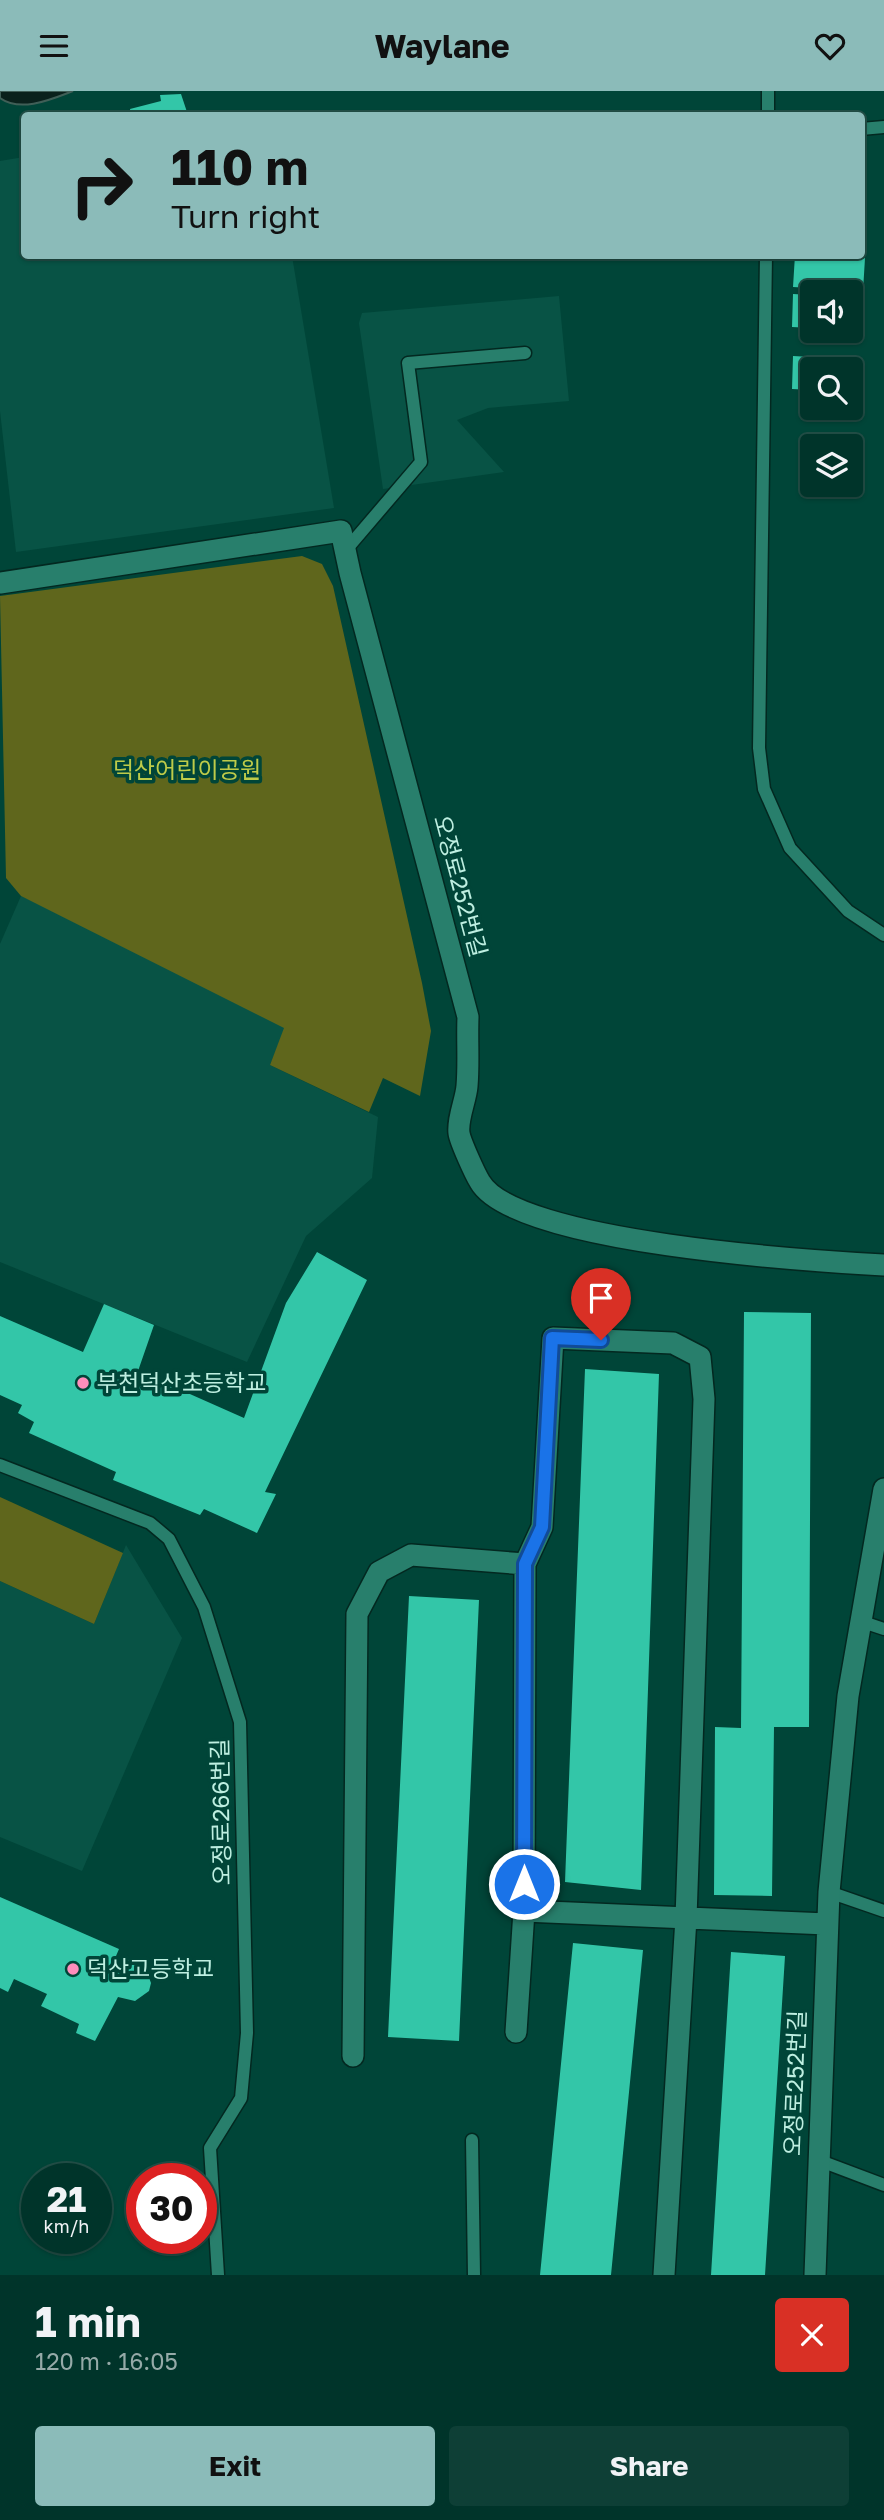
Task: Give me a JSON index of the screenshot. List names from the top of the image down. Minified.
{"streets":{"street":["오정로252번길"],"lane":["오정로266번길"]},"parks":["덕산어린이공원"],"places":["부천덕산초등학교","덕산고등학교"],"page":{"header":"Waylane","turn":["110 m","Turn right"],"speed":"21 km/h","limit":"30","heading":["1 min","120 m · 16:05"],"buttons":["Exit","Share"]}}
